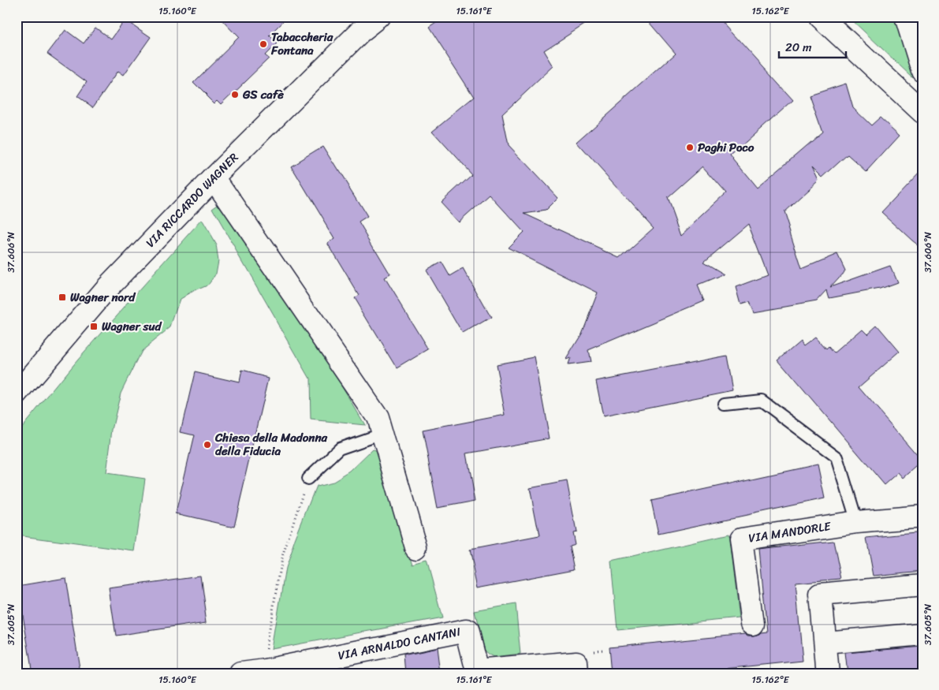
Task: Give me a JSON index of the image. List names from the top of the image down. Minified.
{"streets":{"street":["VIA RICCARDO WAGNER","VIA MANDORLE","VIA ARNALDO CANTANI"]},"places":{"other":["Tabaccheria Fontana","GS cafè","Paghi Poco","Chiesa della Madonna della Fiducia"],"transit":["Wagner nord","Wagner sud"]},"scale_bar":"20 m","coordinates":["15.160°E","15.161°E","15.162°E","37.606°N","37.605°N"]}
